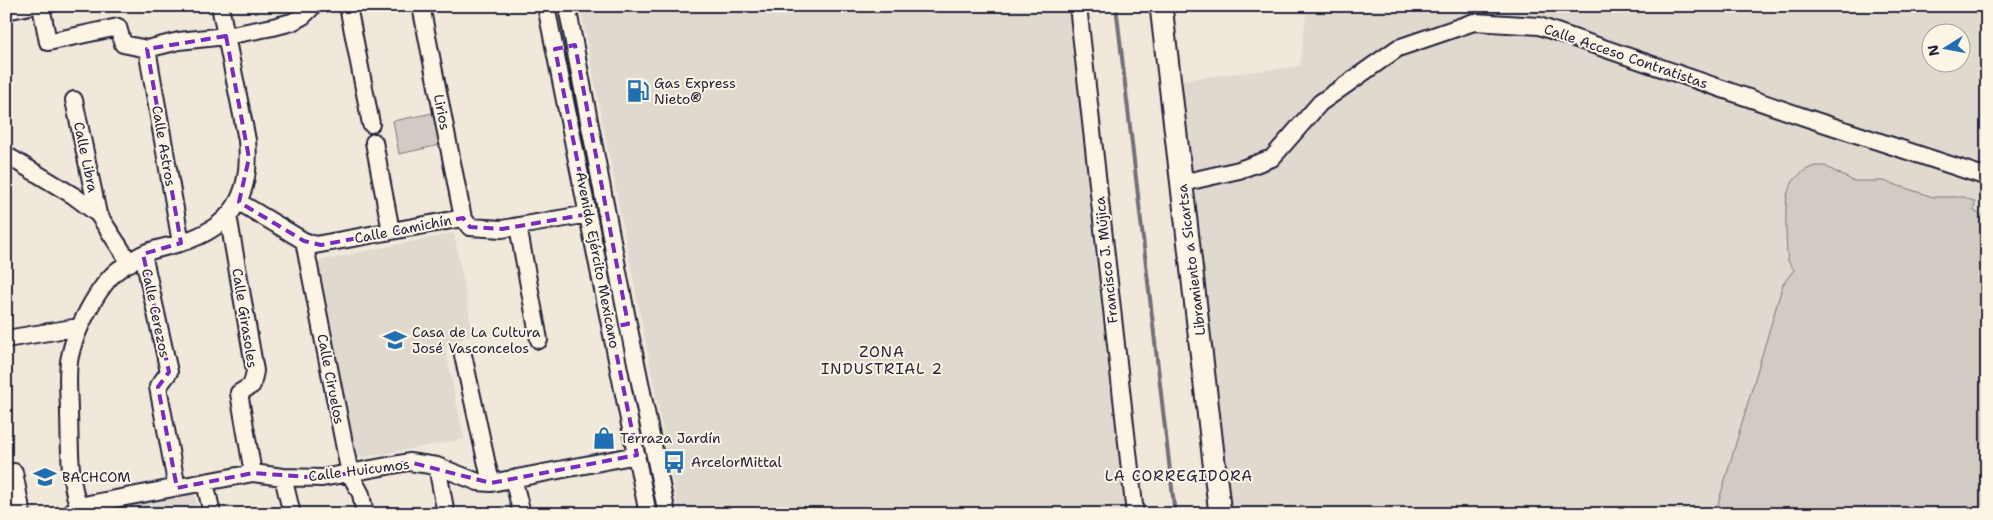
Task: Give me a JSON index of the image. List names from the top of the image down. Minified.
{"streets":{"main road":["Libramiento a Sicartsa"],"street":["Calle Acceso Contratistas","Lirios","Calle Astros","Calle Libra","Calle Camichín","Avenida Ejército Mexicano","Francisco J. Mújica","Calle Cerezos","Calle Girasoles","Calle Ciruelos","Calle Huicumos"]},"crossings":[["Calle Acceso Contratistas","Libramiento a Sicartsa"],["Lirios","Calle Camichín"],["Calle Camichín","Avenida Ejército Mexicano"],["Calle Camichín","Calle Ciruelos"],["Avenida Ejército Mexicano","Calle Huicumos"],["Calle Cerezos","Calle Huicumos"],["Calle Girasoles","Calle Huicumos"],["Calle Ciruelos","Calle Huicumos"]],"districts":["ZONA INDUSTRIAL 2","LA CORREGIDORA"],"places":{"fuel station":["Gas Express Nieto®"],"school or university":["Casa de La Cultura José Vasconcelos","BACHCOM"],"shop":["Terraza Jardín"],"bus stop":["ArcelorMittal"]},"north":"left"}
